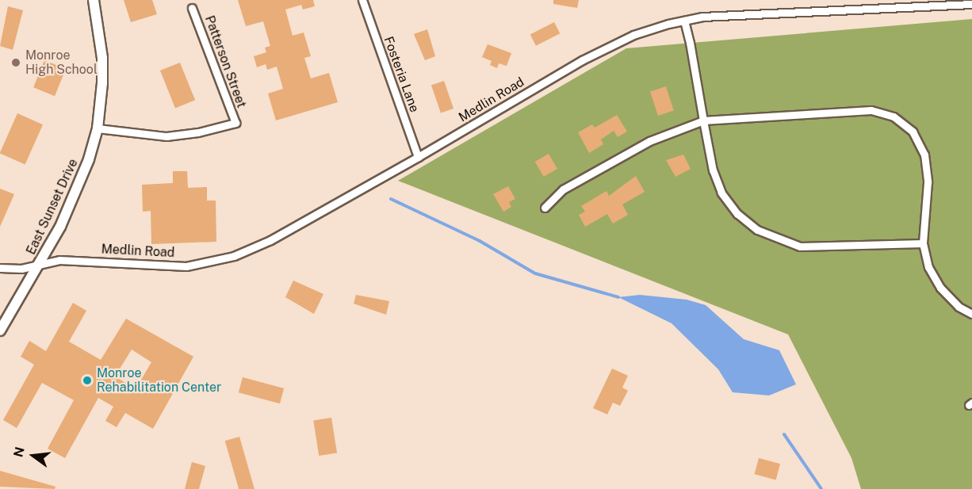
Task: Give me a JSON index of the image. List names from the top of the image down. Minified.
{"streets":{"street":["Patterson Street","Fosteria Lane","Medlin Road","East Sunset Drive"]},"crossings":[["Patterson Street","East Sunset Drive"],["Fosteria Lane","Medlin Road"],["Medlin Road","East Sunset Drive"]],"places":["Monroe High School","Monroe Rehabilitation Center"],"north":"left"}
